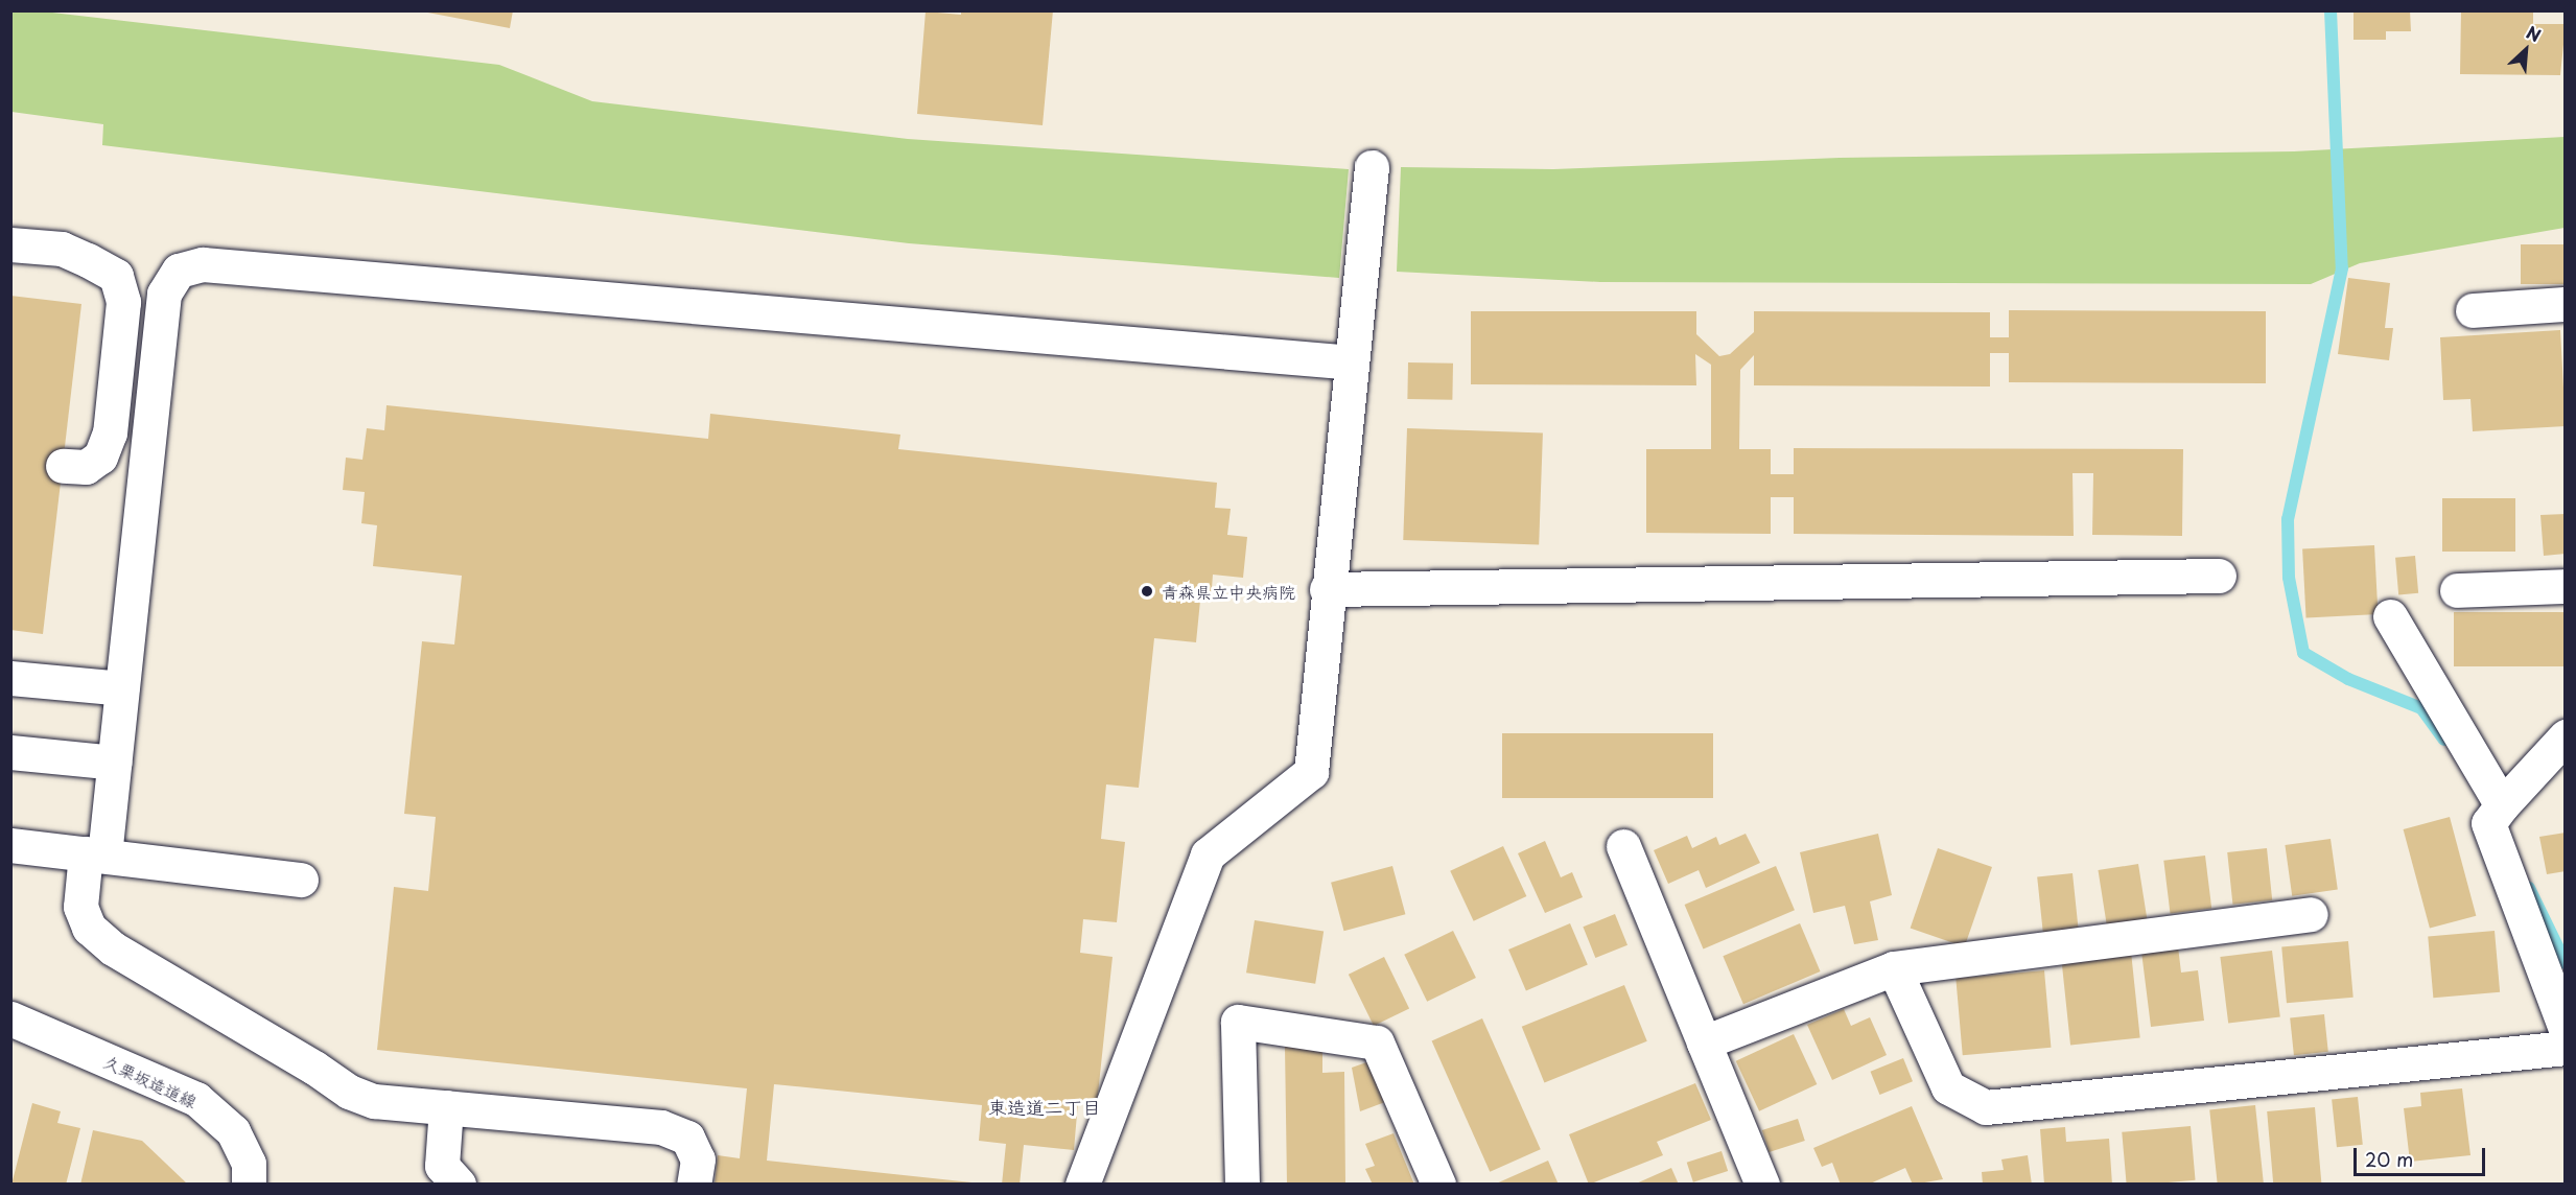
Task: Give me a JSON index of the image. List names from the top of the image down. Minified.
{"streets":{"street":["久栗坂造道線"]},"districts":["東造道二丁目"],"places":["青森県立中央病院"],"scale_bar":"20 m","north":"top right"}
